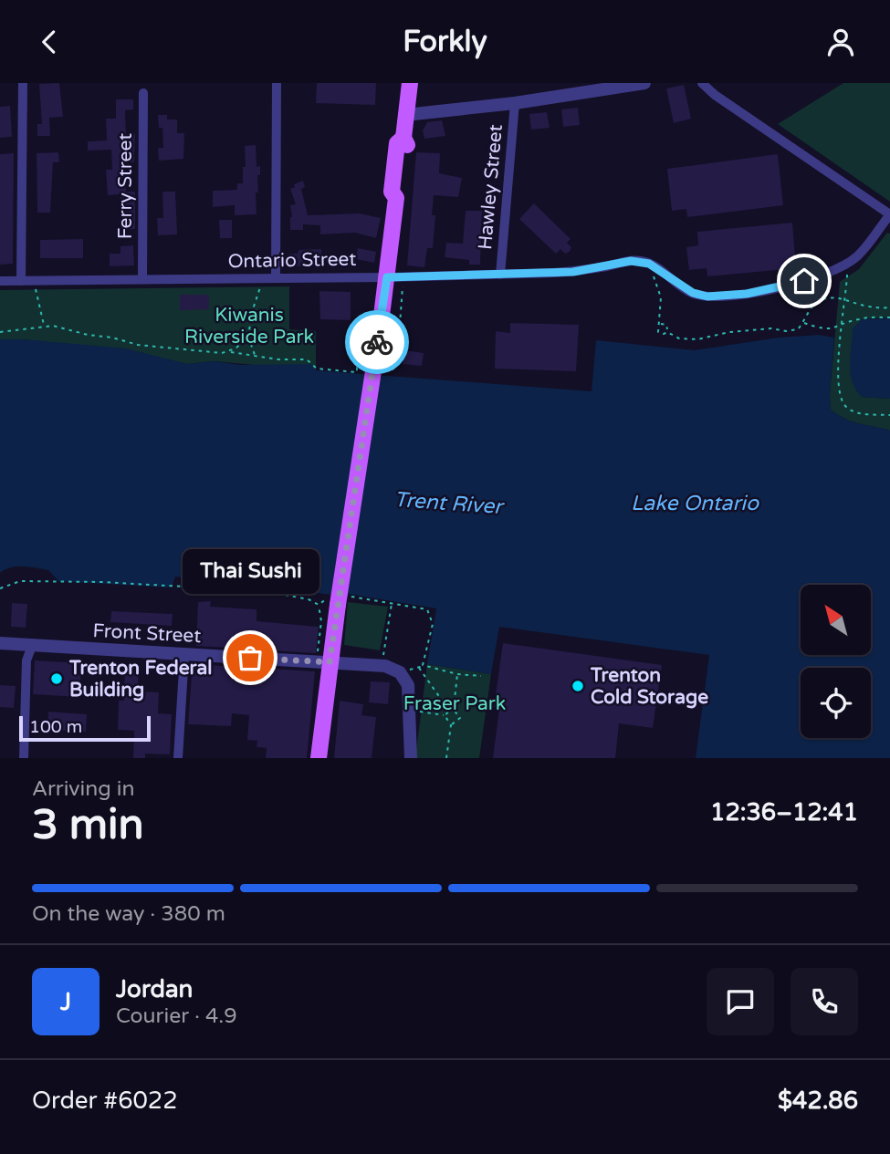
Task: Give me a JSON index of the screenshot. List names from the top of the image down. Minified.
{"streets":{"street":["Ferry Street","Hawley Street","Ontario Street","Front Street"]},"crossings":[["Ferry Street","Ontario Street"],["Hawley Street","Ontario Street"]],"water":["Trent River","Lake Ontario"],"parks":["Kiwanis Riverside Park","Fraser Park"],"places":["Thai Sushi","Trenton Federal Building","Trenton Cold Storage"],"scale_bar":"100 m","north":"top left","page":{"header":"Forkly","bubble":"Thai Sushi","scale":"100 m","heading":["3 min","Arriving in","12:36–12:41"],"panel":["Jordan","Courier · 4.9","Order #6022","$42.86"],"bar":"On the way · 380 m","round":"J"}}
